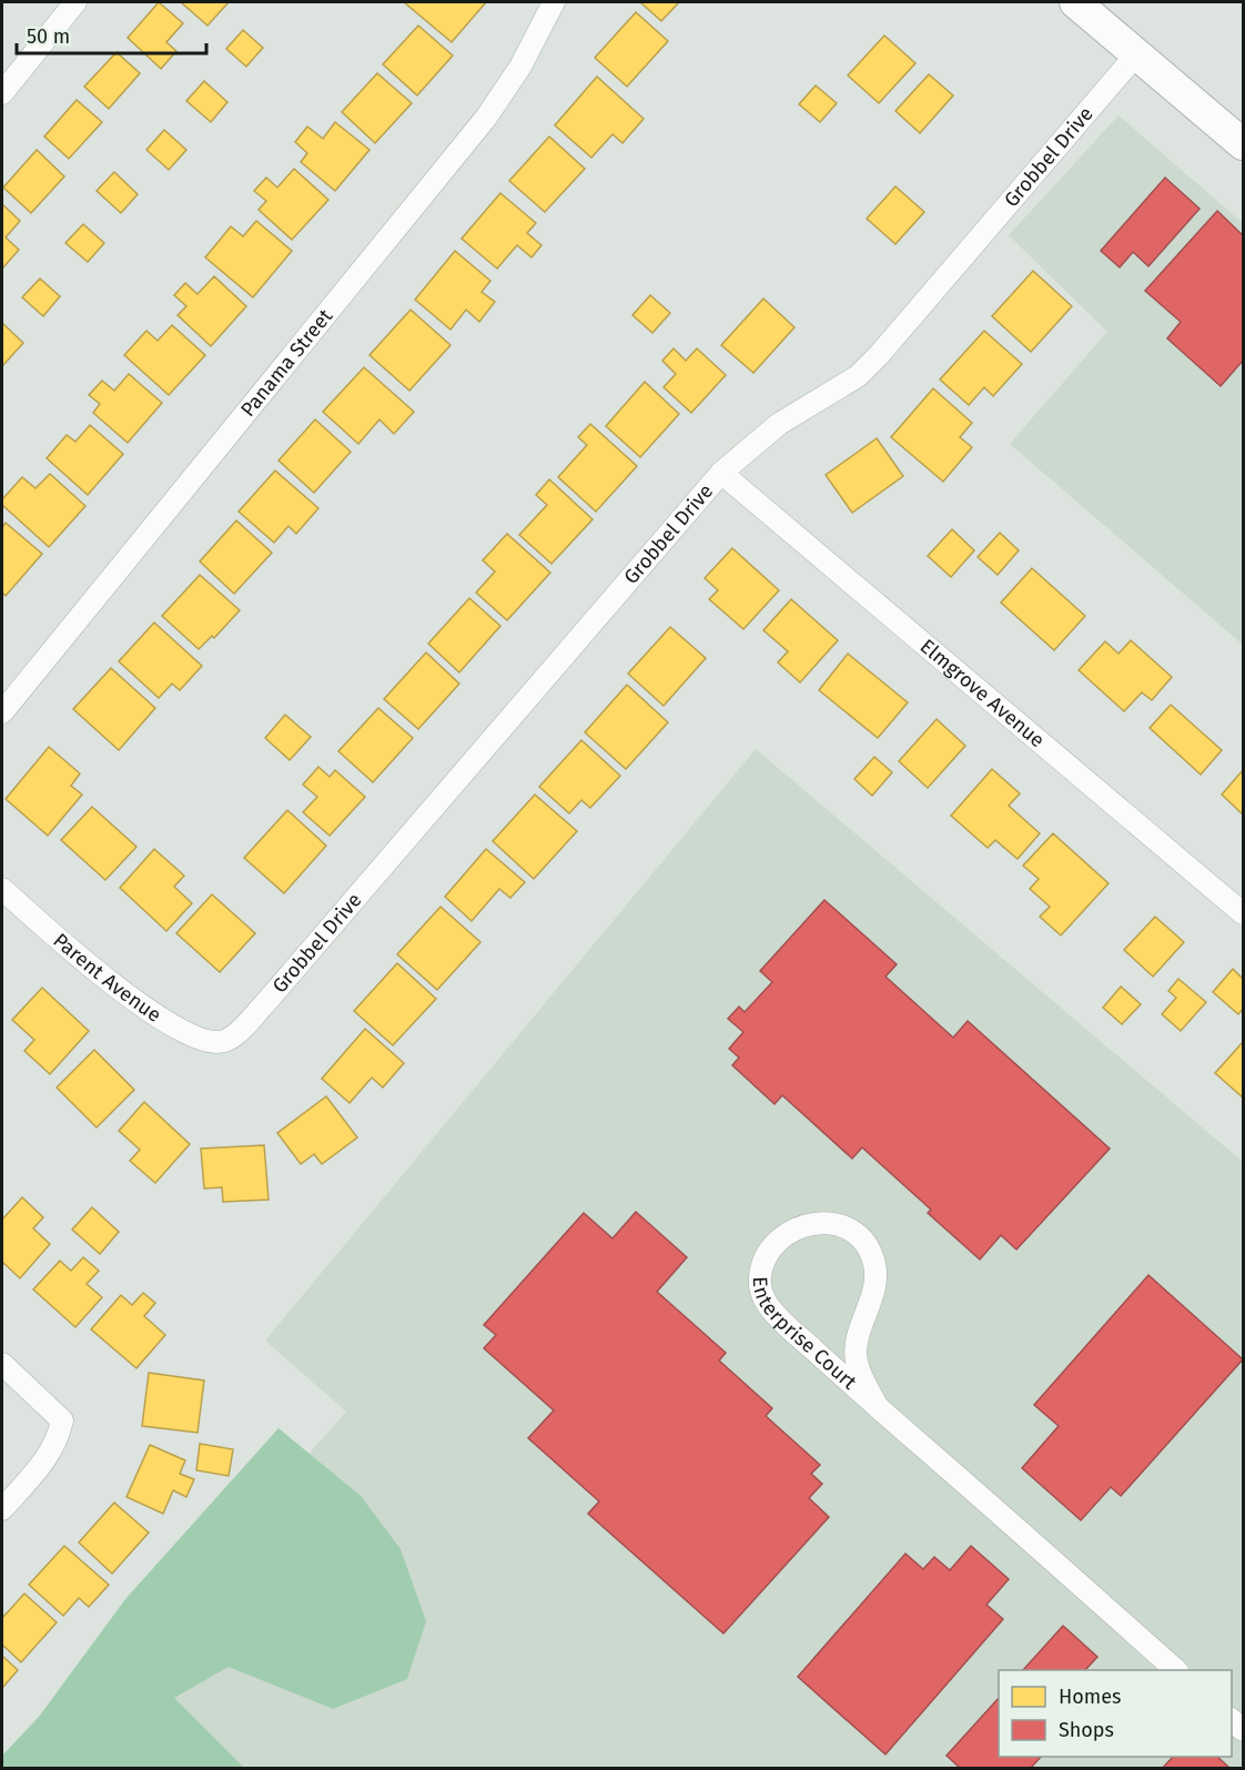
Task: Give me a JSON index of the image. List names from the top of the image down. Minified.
{"streets":{"street":["Grobbel Drive","Panama Street","Elmgrove Avenue","Parent Avenue","Enterprise Court"]},"crossings":[["Grobbel Drive","Elmgrove Avenue"],["Grobbel Drive","Parent Avenue"]],"legend":["Homes","Shops"],"scale_bar":"50 m"}
